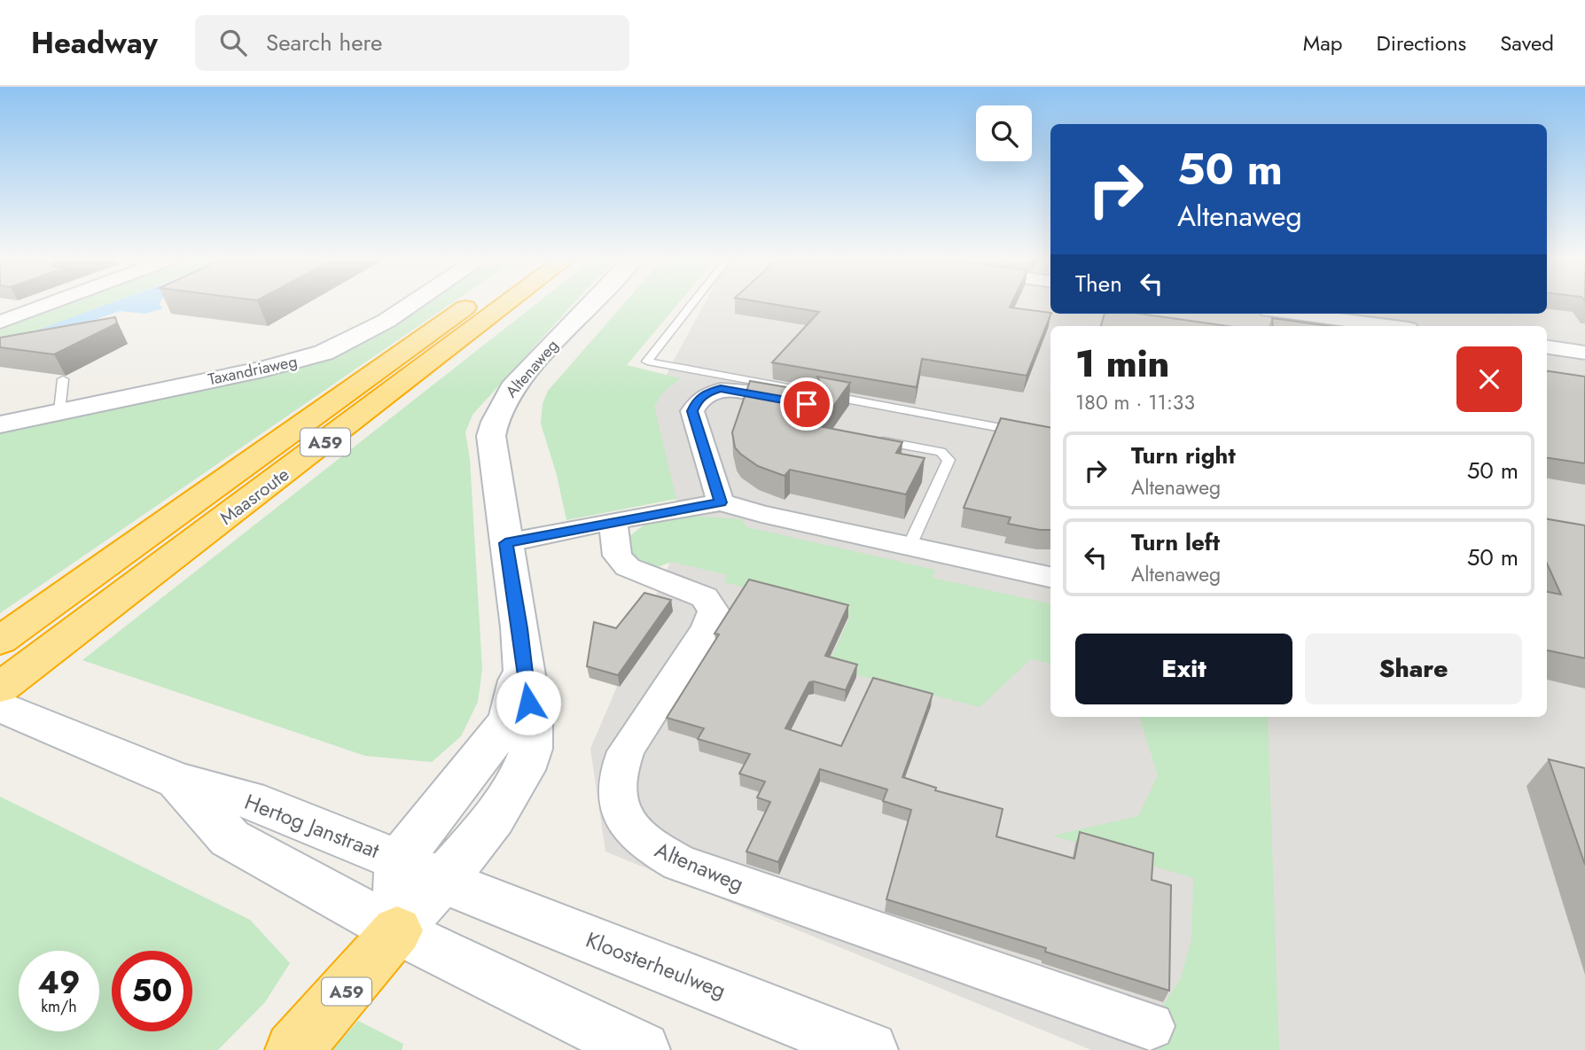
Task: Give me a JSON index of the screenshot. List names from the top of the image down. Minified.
{"streets":{"highway":["A59","Maasroute"],"main road":["Altenaweg","Taxandriaweg","Hertog Janstraat","Kloosterheulweg"]},"crossings":[["Altenaweg","A59"],["Altenaweg","Hertog Janstraat"],["Altenaweg","Kloosterheulweg"],["A59","Hertog Janstraat"],["Hertog Janstraat","Kloosterheulweg"]],"page":{"header":"Headway","search":"Search here","nav":["Map","Directions","Saved"],"turn":["50 m","Altenaweg"],"then":"Then","heading":["1 min","180 m · 11:33"],"list":[{"name":"Turn right","note":"Altenaweg","value":"50 m"},{"name":"Turn left","note":"Altenaweg","value":"50 m"}],"buttons":["Exit","Share"],"speed":"49 km/h","limit":"50"}}
